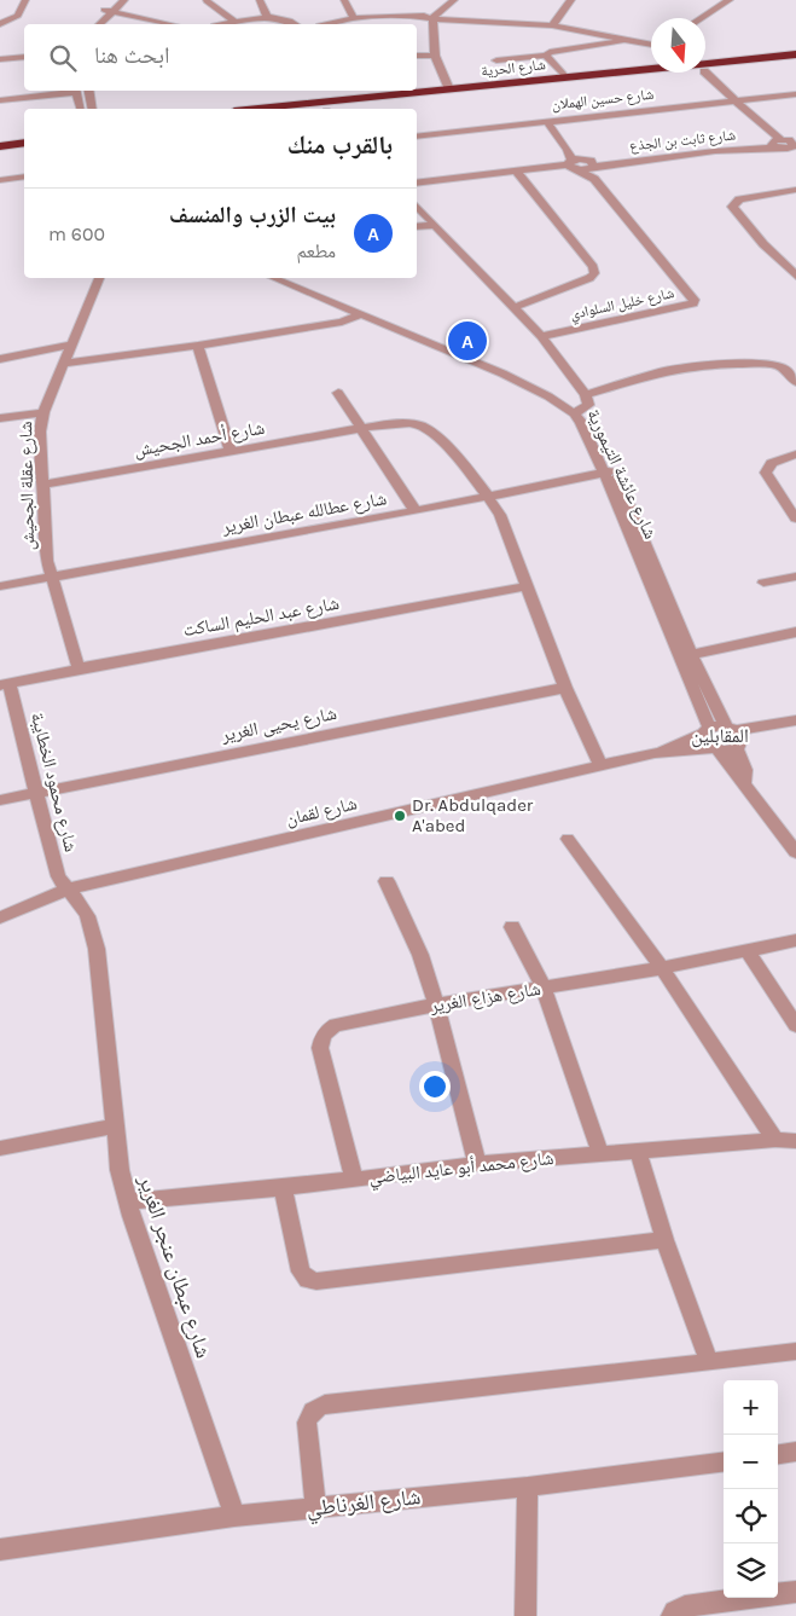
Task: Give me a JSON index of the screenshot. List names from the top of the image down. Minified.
{"streets":{"highway":["شارع الحرية"],"street":["شارع حسين الهملان","شارع ثابت بن الجذع","شارع خليل السلوادي","شارع أحمد الجحيش","شارع عائشة التيمورية","شارع عقلة الجحيش","شارع عطالله عبطان الغرير","شارع عبد الحليم الساكت","شارع يحيى الغرير","شارع محمود الخطايبة","شارع لقمان","شارع هزاع الغرير","شارع محمد أبو عايد البياضي","شارع عبطان عنجر الغرير","شارع الغرناطي"]},"crossings":[["شارع حسين الهملان","شارع خليل السلوادي"],["شارع ثابت بن الجذع","شارع خليل السلوادي"],["شارع أحمد الجحيش","شارع عقلة الجحيش"],["شارع عائشة التيمورية","شارع عطالله عبطان الغرير"],["شارع عائشة التيمورية","شارع لقمان"],["شارع عقلة الجحيش","شارع عطالله عبطان الغرير"],["شارع عقلة الجحيش","شارع عبد الحليم الساكت"],["شارع عبد الحليم الساكت","شارع محمود الخطايبة"],["شارع يحيى الغرير","شارع محمود الخطايبة"],["شارع محمود الخطايبة","شارع لقمان"],["شارع محمود الخطايبة","شارع عبطان عنجر الغرير"],["شارع لقمان","شارع عبطان عنجر الغرير"],["شارع هزاع الغرير","شارع محمد أبو عايد البياضي"],["شارع محمد أبو عايد البياضي","شارع عبطان عنجر الغرير"],["شارع عبطان عنجر الغرير","شارع الغرناطي"]],"districts":["المقابلين"],"places":["Dr. Abdulqader A'abed"],"north":"bottom","page":{"search":"ابحث هنا","heading":"بالقرب منك","list":[{"mark":"A","name":"بيت الزرب والمنسف","note":"مطعم","value":"600 m"}],"pins":"A","map_buttons":["+","−"]}}
